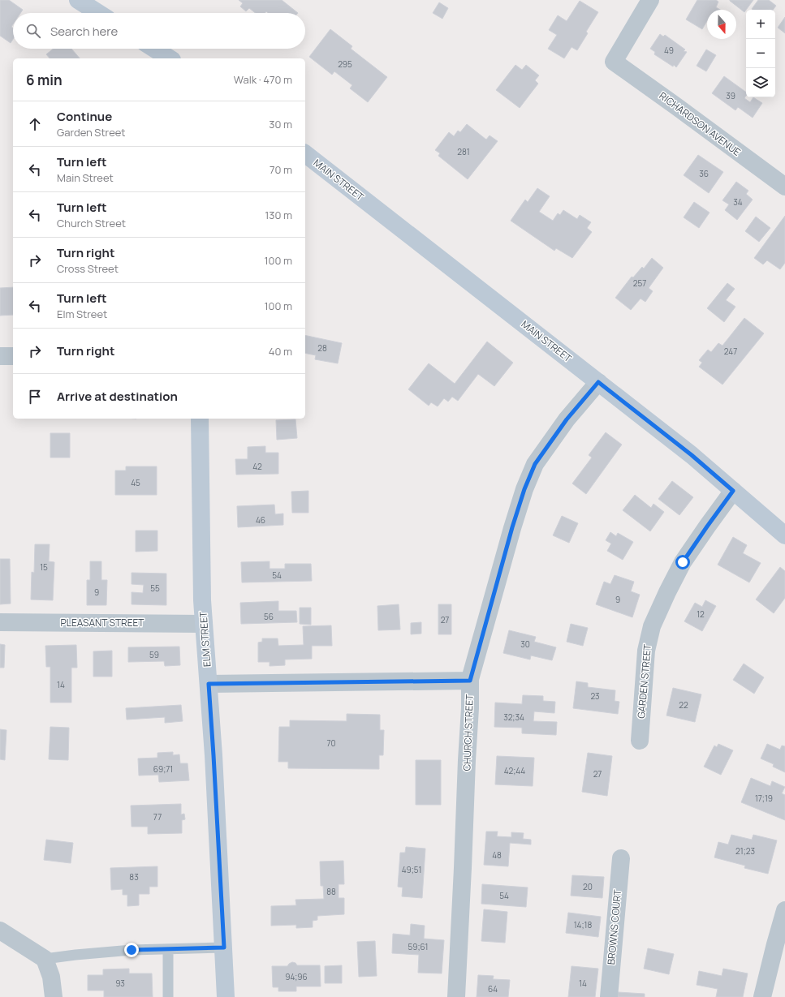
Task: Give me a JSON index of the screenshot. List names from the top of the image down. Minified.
{"streets":{"main road":["MAIN STREET","ELM STREET"],"street":["RICHARDSON AVENUE","PLEASANT STREET","GARDEN STREET","CHURCH STREET","BROWNS COURT"]},"crossings":[["MAIN STREET","GARDEN STREET"],["MAIN STREET","CHURCH STREET"],["PLEASANT STREET","ELM STREET"]],"house_numbers":["49","295","39","281","36","34","257","28","247","42","45","46","15","54","55","9","9","12","56","27","30","59","14","23","22","32;34","70","69;71","42;44","27","17;19","77","21;23","48","49;51","83","20","88","54","14;18","59;61","94;96","93","14","64"],"north":"bottom","page":{"map_buttons":["+","−"],"search":"Search here","heading":["6 min","Walk · 470 m"],"list":[["Continue","Garden Street","30 m"],["Turn left","Main Street","70 m"],["Turn left","Church Street","130 m"],["Turn right","Cross Street","100 m"],["Turn left","Elm Street","100 m"],["Turn right","40 m"],"Arrive at destination"]}}
